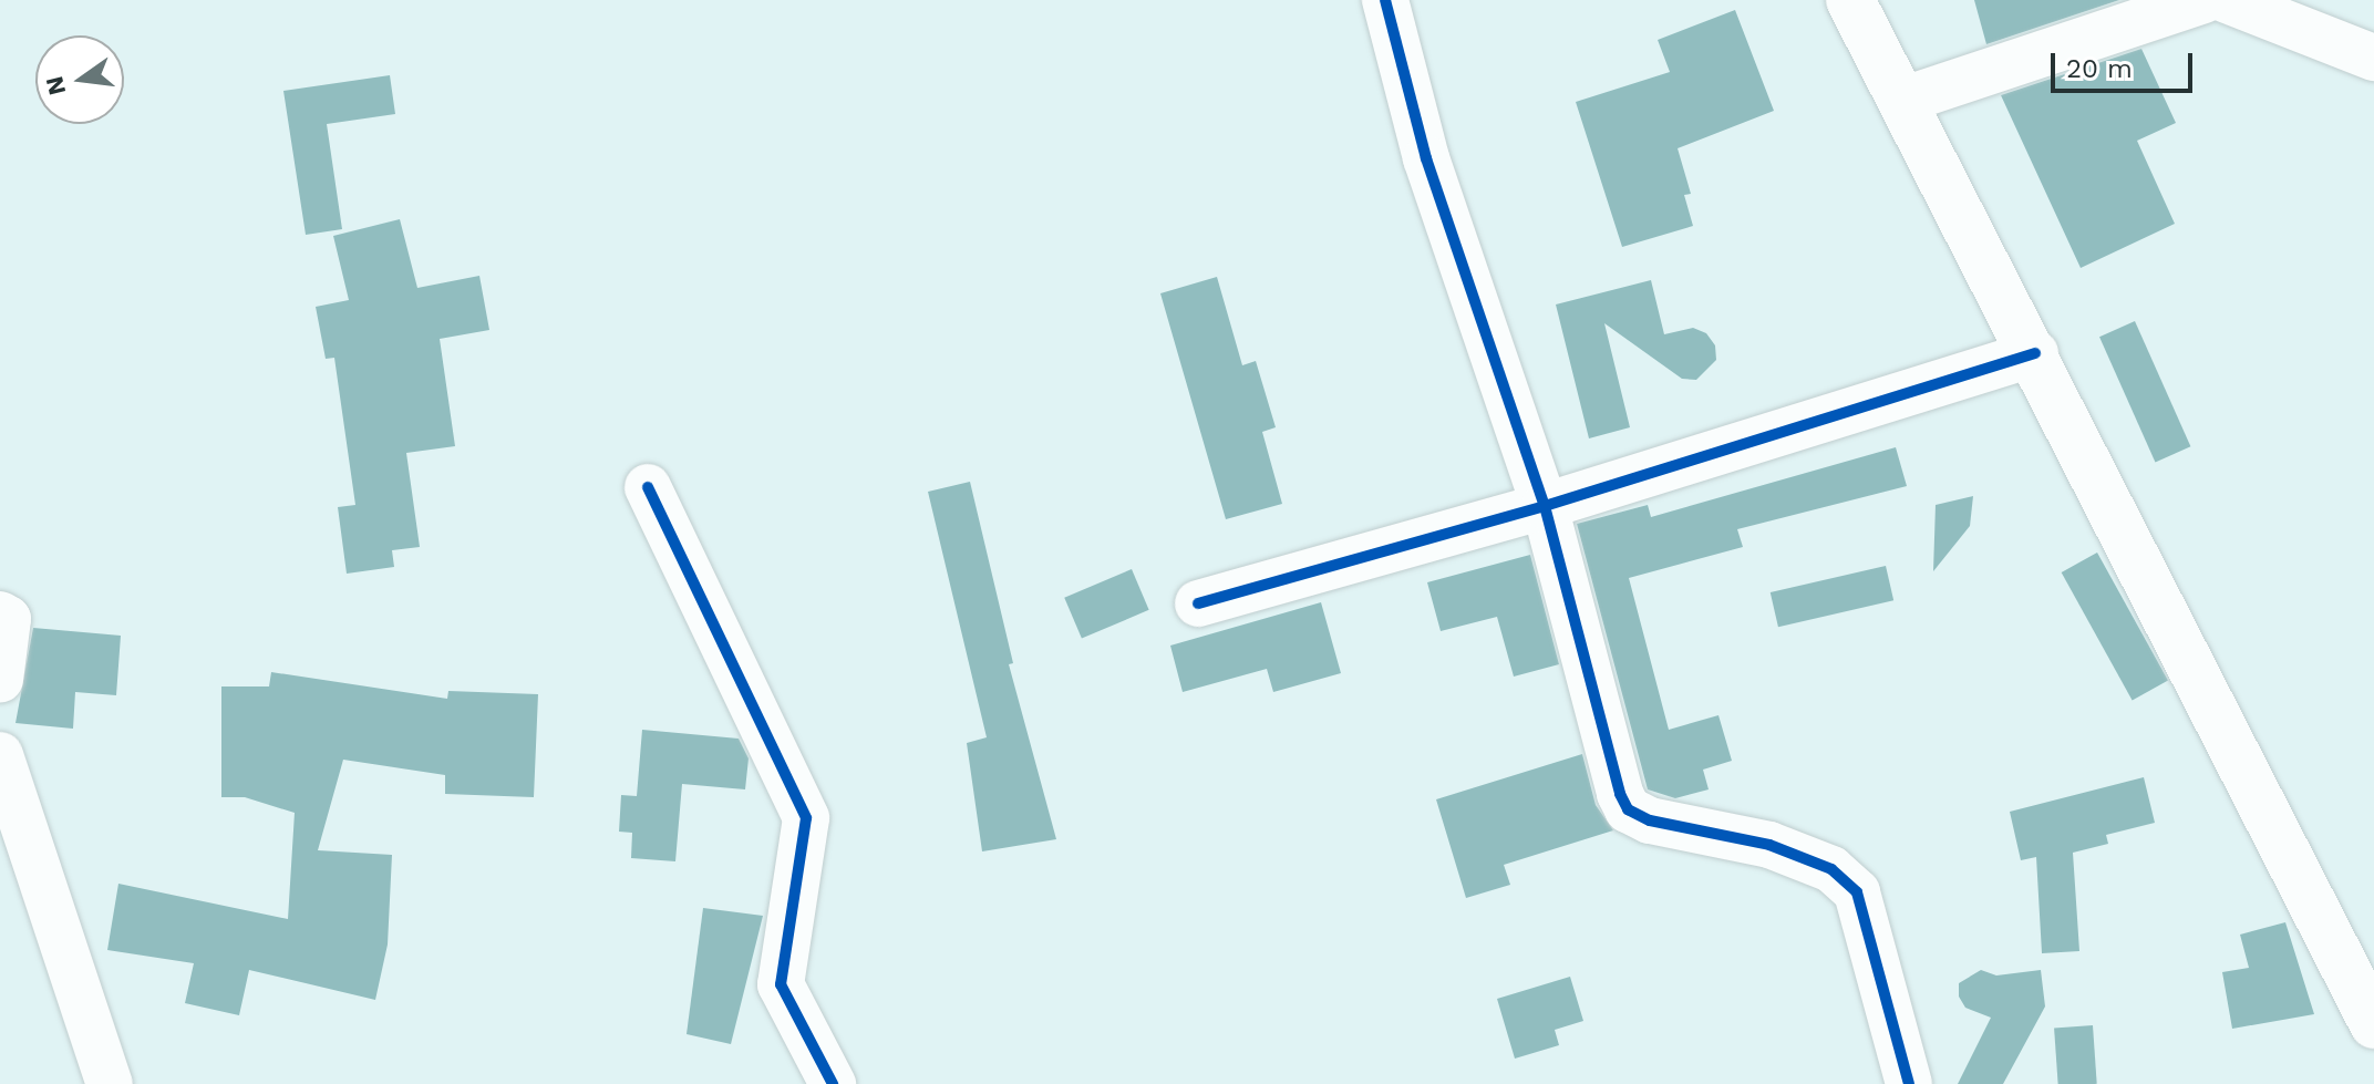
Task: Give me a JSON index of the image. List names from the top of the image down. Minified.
{"scale_bar":"20 m","north":"left"}
